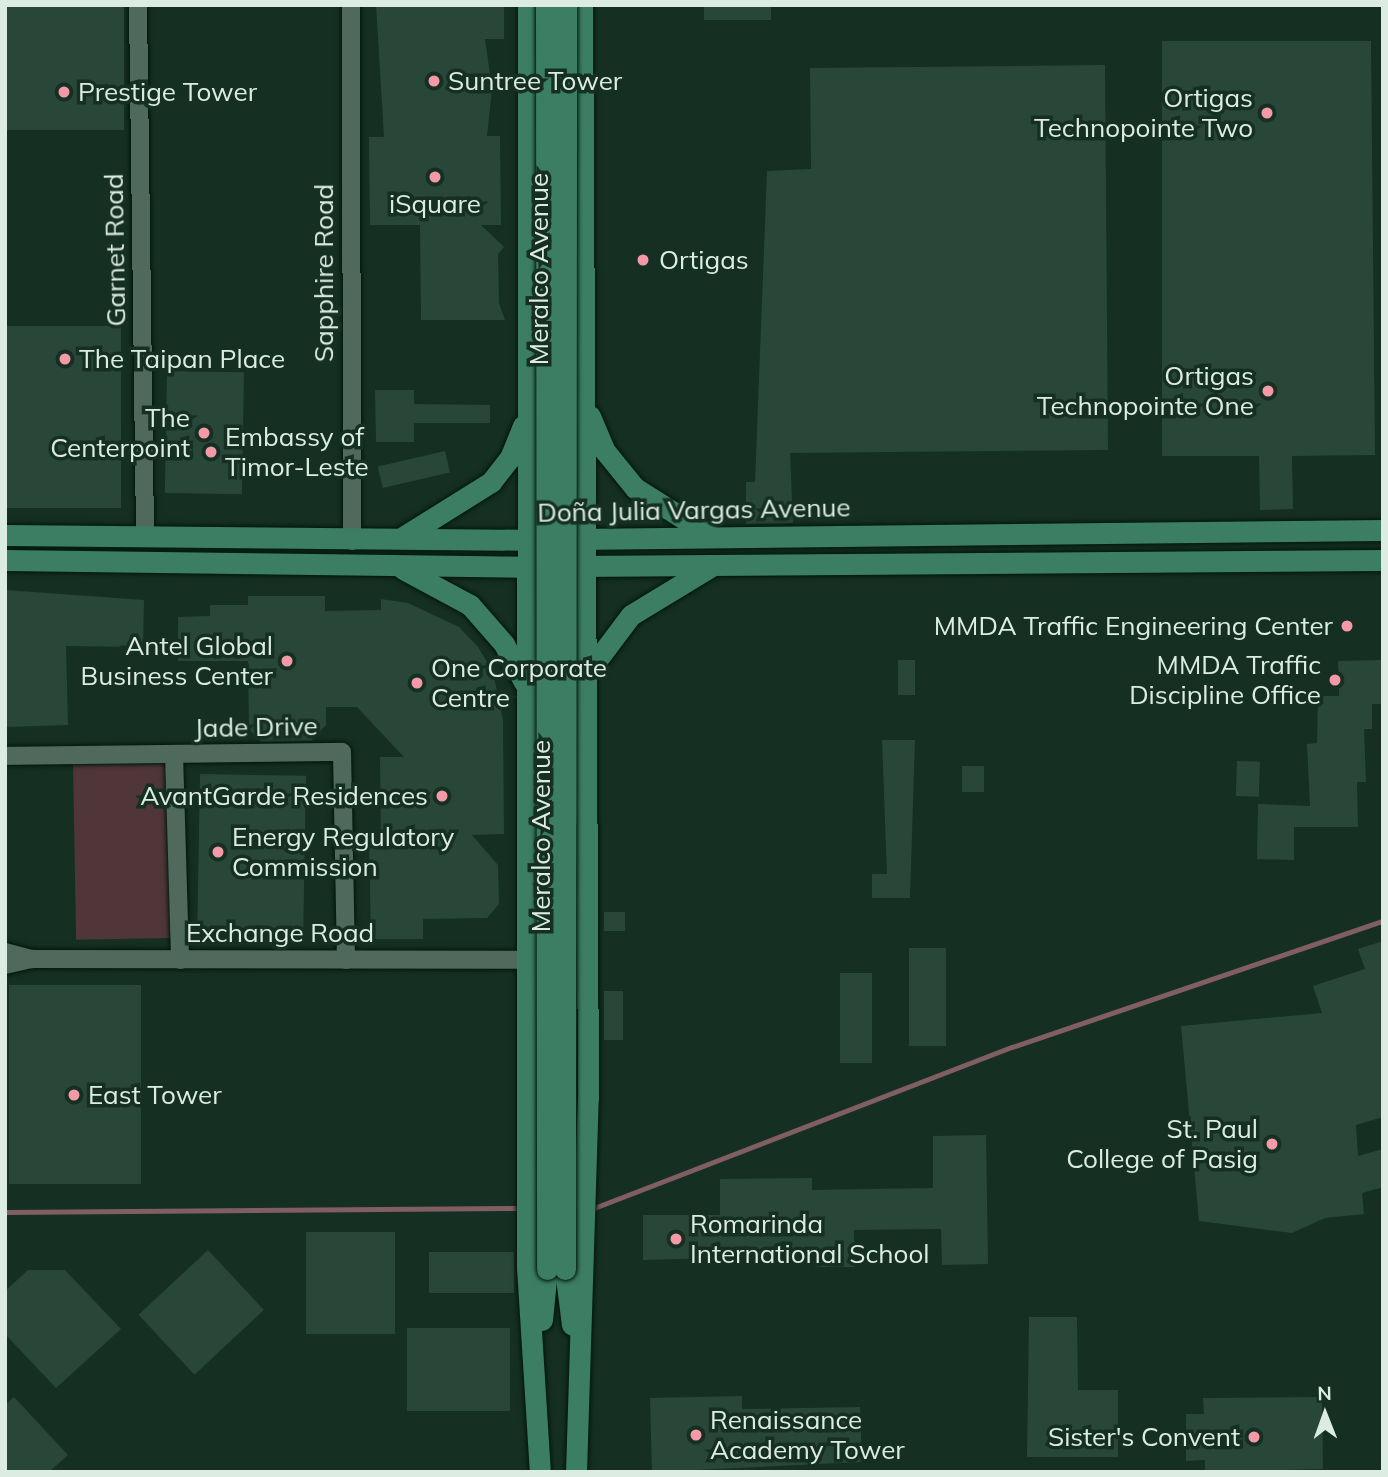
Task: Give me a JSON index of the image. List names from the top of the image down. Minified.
{"streets":{"main road":["Meralco Avenue","Doña Julia Vargas Avenue"],"street":["Garnet Road","Sapphire Road","Jade Drive","Exchange Road"]},"crossings":[["Garnet Road","Doña Julia Vargas Avenue"],["Meralco Avenue","Doña Julia Vargas Avenue"],["Meralco Avenue","Exchange Road"],["Sapphire Road","Doña Julia Vargas Avenue"],["Jade Drive","Exchange Road"]],"places":["Suntree Tower","Prestige Tower","Ortigas Technopointe Two","iSquare","Ortigas","The Taipan Place","Ortigas Technopointe One","The Centerpoint","Embassy of Timor-Leste","MMDA Traffic Engineering Center","Antel Global Business Center","MMDA Traffic Discipline Office","One Corporate Centre","AvantGarde Residences","Energy Regulatory Commission","East Tower","St. Paul College of Pasig","Romarinda International School","Renaissance Academy Tower","Sister's Convent"],"north":"top"}
